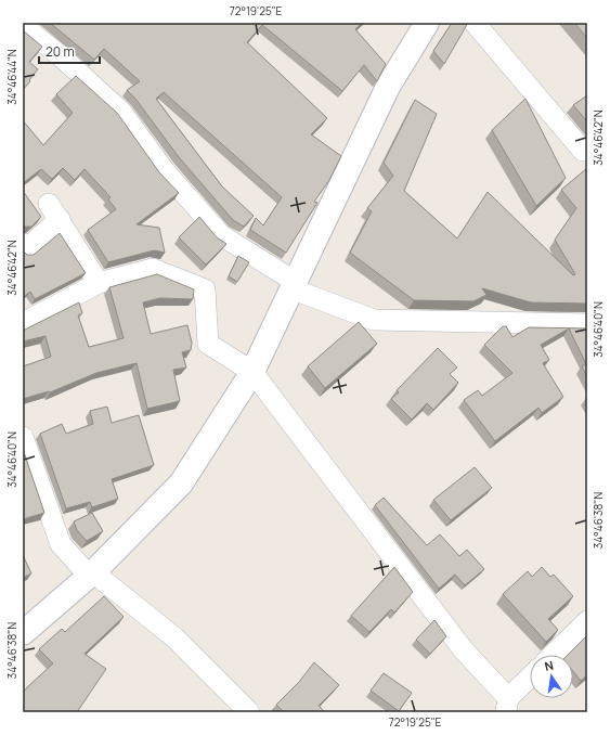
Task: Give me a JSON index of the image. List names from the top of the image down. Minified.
{"scale_bar":"20 m","north":"top","coordinates":["72°19'25\"E","34°46'44\"N","34°46'42\"N","34°46'40\"N","34°46'38\"N"]}
